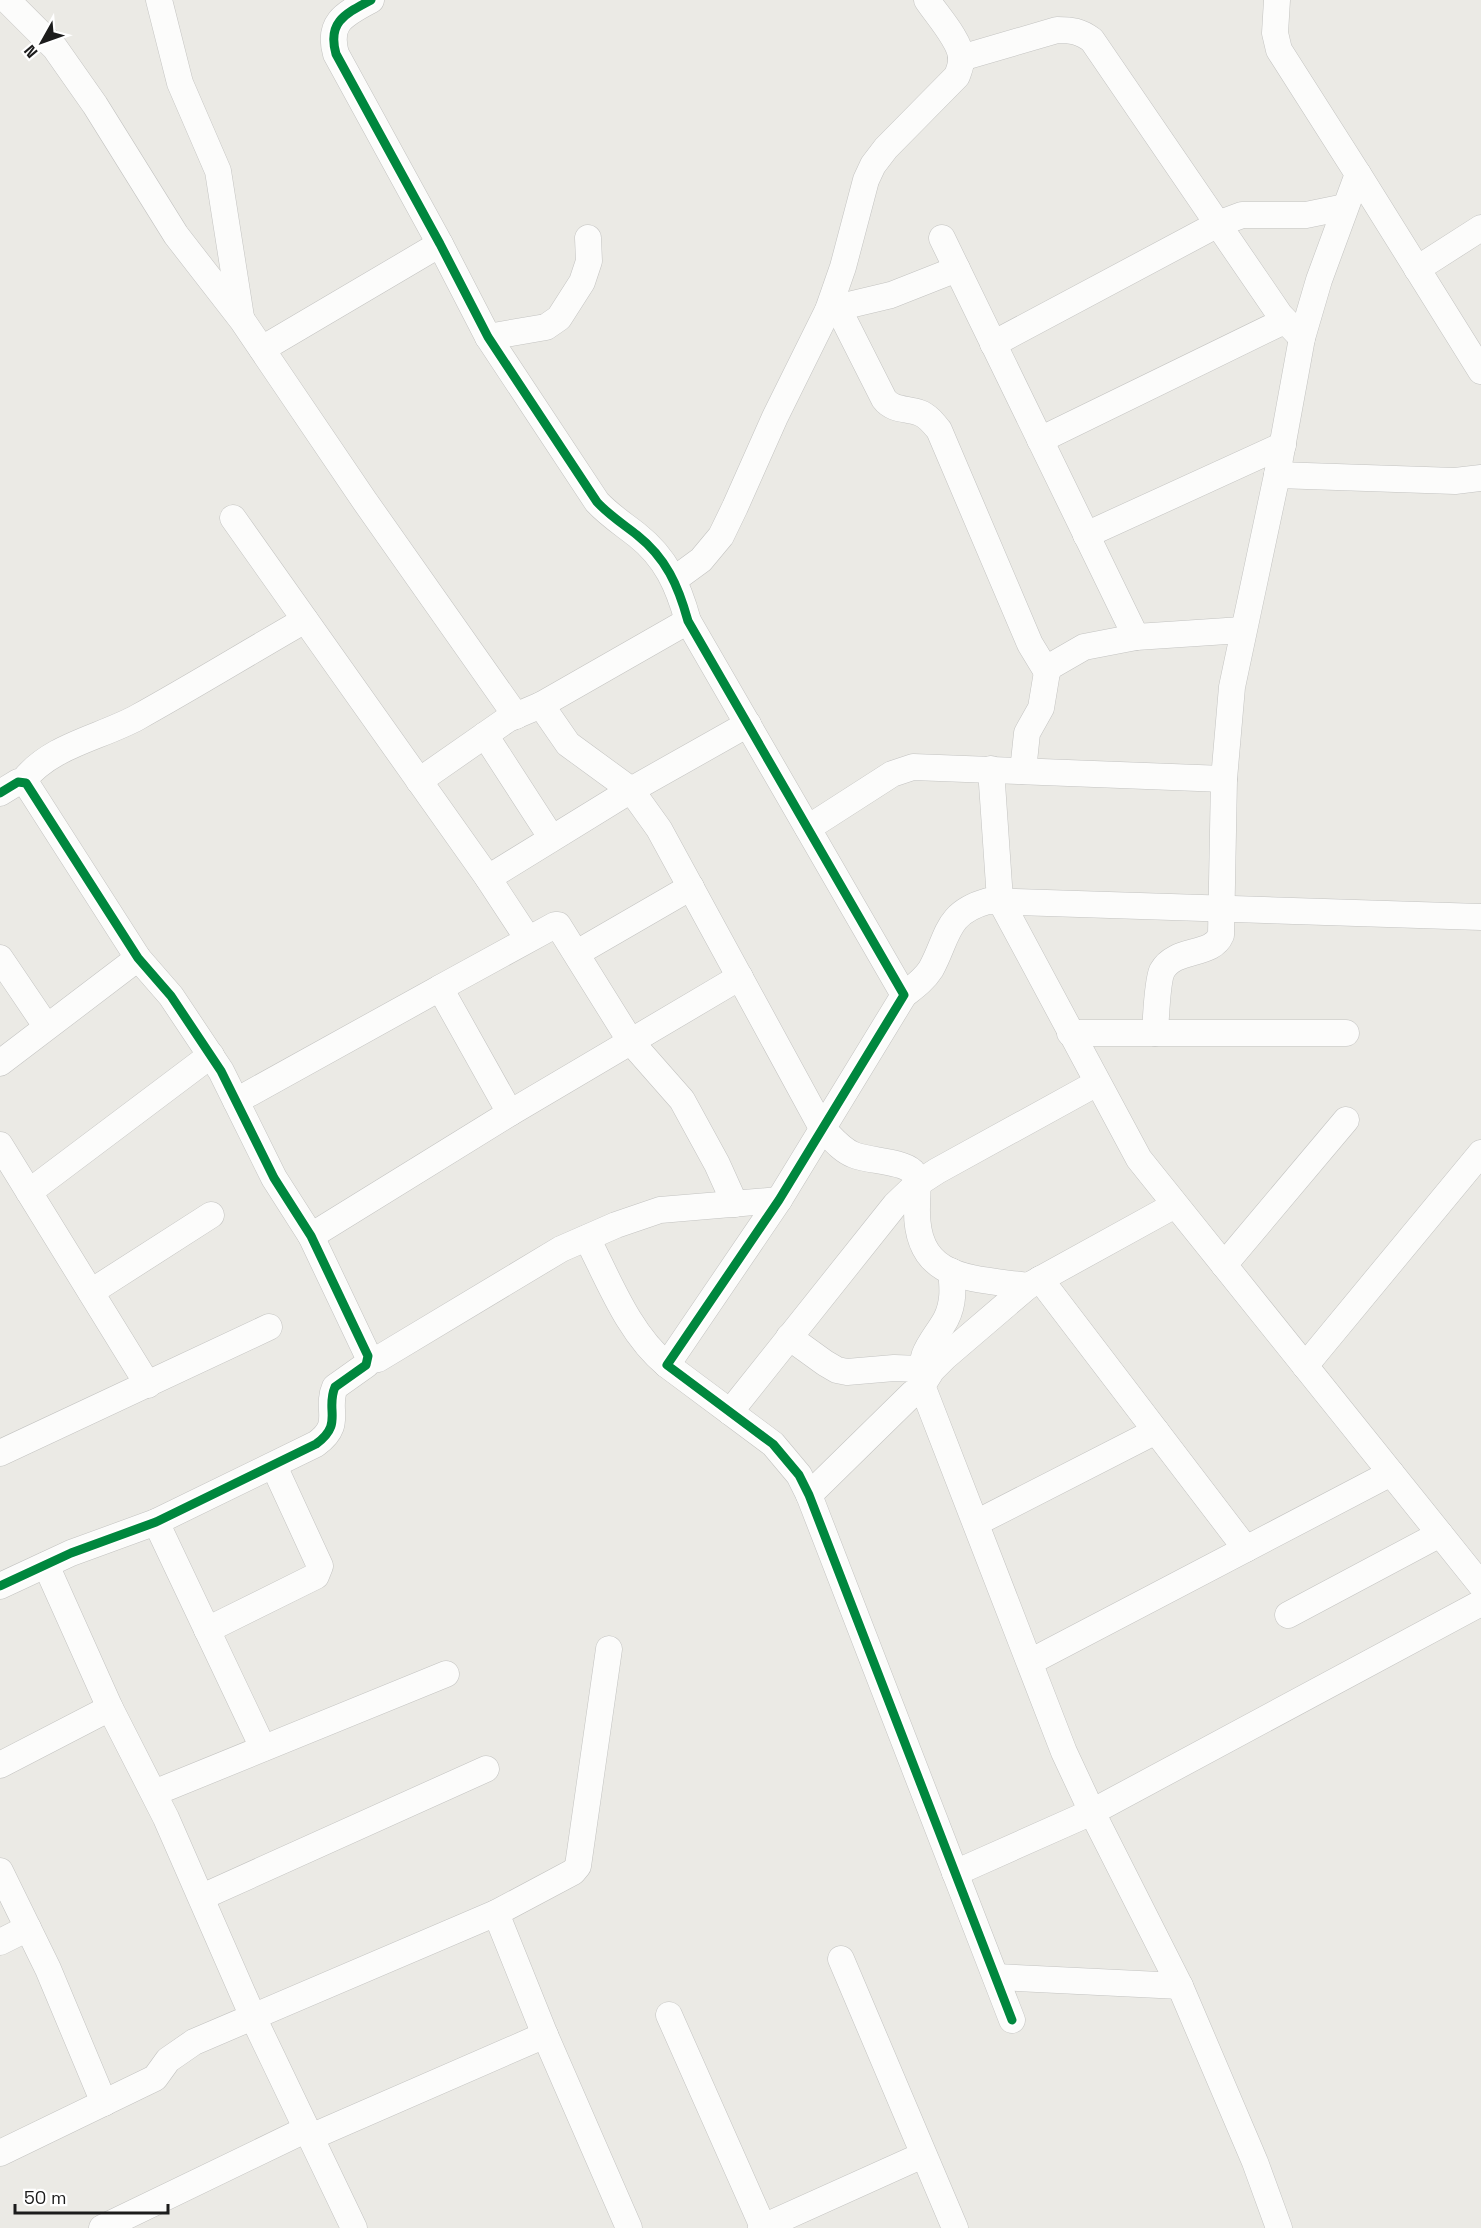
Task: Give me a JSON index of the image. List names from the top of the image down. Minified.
{"scale_bar":"50 m","north":"bottom left"}
